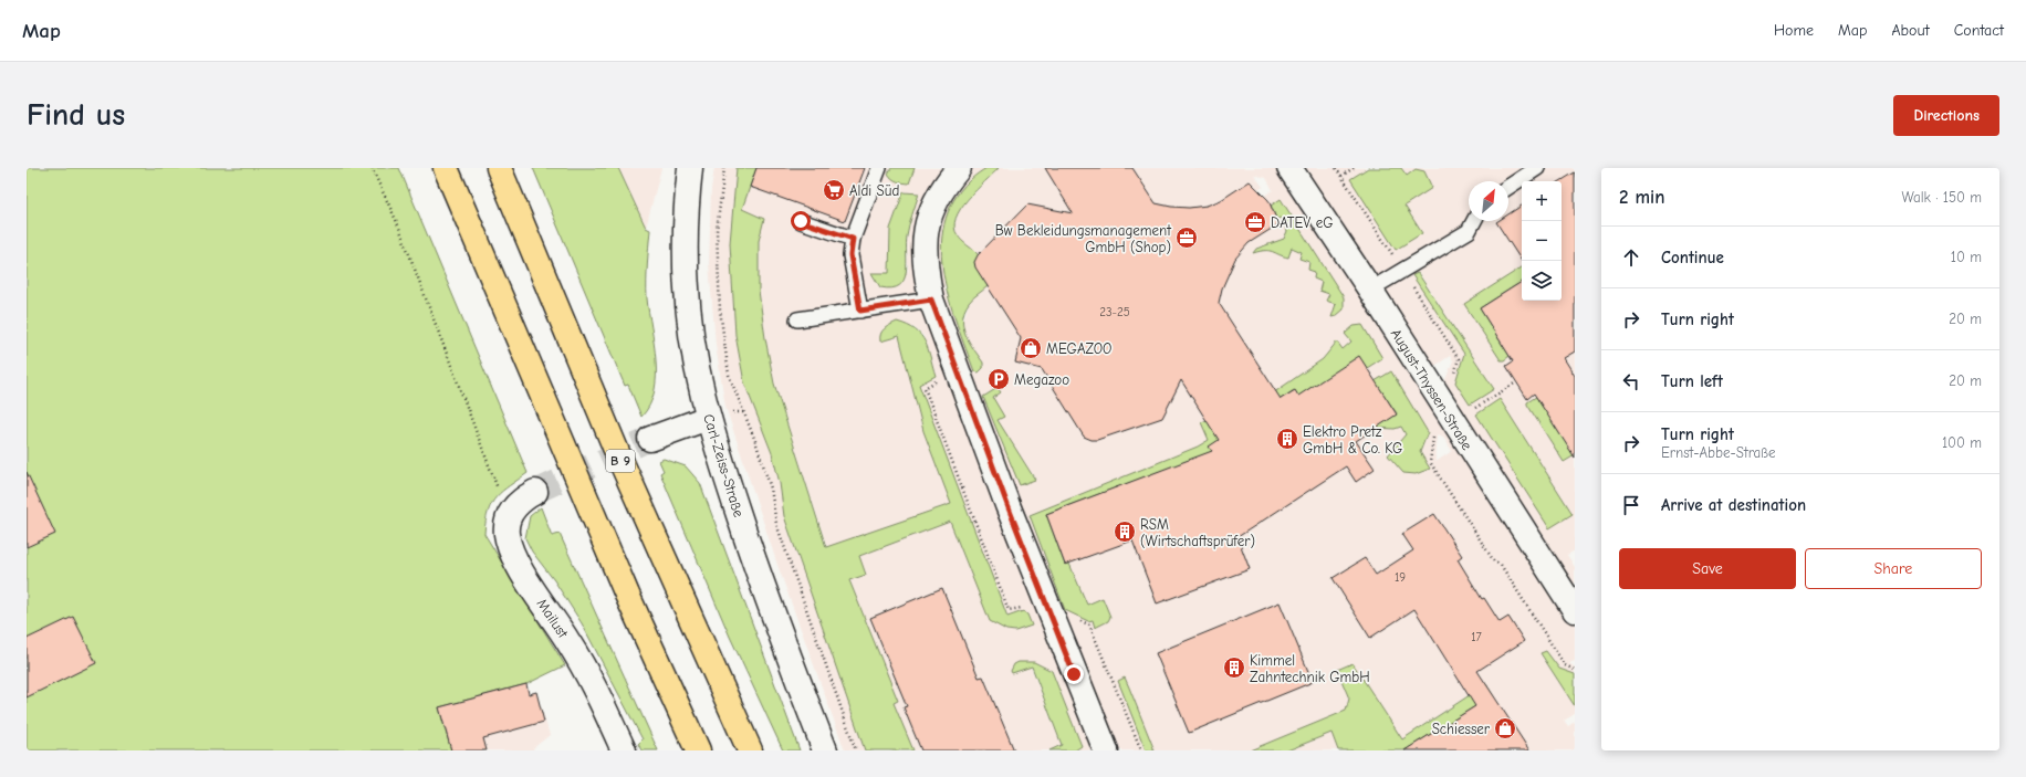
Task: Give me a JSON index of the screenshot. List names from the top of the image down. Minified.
{"streets":{"highway":["B 9"],"street":["August-Thyssen-Straße","Carl-Zeiss-Straße","Mailust"]},"places":{"supermarket":["Aldi Süd"],"office":["DATEV eG","Bw Bekleidungsmanagement GmbH (Shop)"],"shop":["MEGAZOO","Schiesser"],"parking":["Megazoo"],"building":["Elektro Pretz GmbH & Co. KG","RSM (Wirtschaftsprüfer)","Kimmel Zahntechnik GmbH"]},"house_numbers":["23-25","19","17"],"north":"top right","page":{"header":"Map","nav":["Home","Map","About","Contact"],"buttons":["Directions",["Save","Share"]],"title":"Find us","heading":["2 min","Walk · 150 m"],"map_buttons":["+","−"],"list":[["Continue","10 m"],["Turn right","20 m"],["Turn left","20 m"],["Turn right","Ernst-Abbe-Straße","100 m"],"Arrive at destination"]}}
